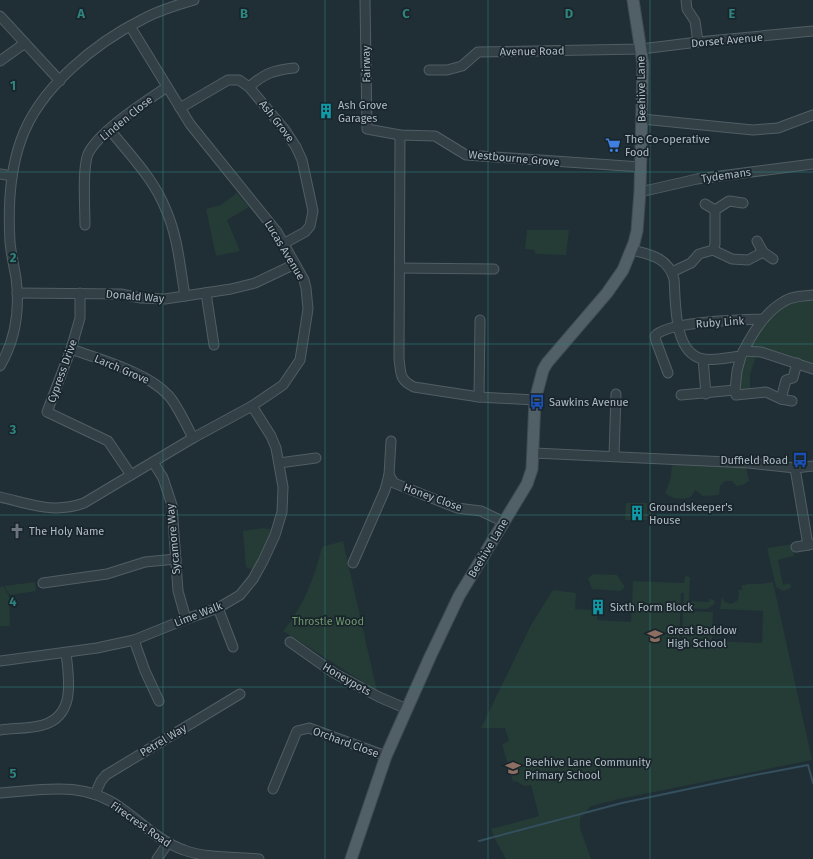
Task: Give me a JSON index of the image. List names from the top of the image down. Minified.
{"streets":{"main road":["Beehive Lane"],"street":["Dorset Avenue","Avenue Road","Fairway","Linden Close","Ash Grove","Westbourne Grove","Tydemans","Lucas Avenue","Donald Way","Ruby Link","Larch Grove","Cypress Drive","Honey Close","Sycamore Way","Lime Walk","Honeypots","Petrel Way","Orchard Close","Firecrest Road"]},"crossings":[["Dorset Avenue","Avenue Road"],["Dorset Avenue","Beehive Lane"],["Avenue Road","Beehive Lane"],["Fairway","Westbourne Grove"],["Beehive Lane","Westbourne Grove"],["Beehive Lane","Tydemans"],["Beehive Lane","Honey Close"],["Beehive Lane","Honeypots"],["Beehive Lane","Orchard Close"],["Linden Close","Lucas Avenue"],["Ash Grove","Lucas Avenue"],["Lucas Avenue","Donald Way"],["Lucas Avenue","Larch Grove"],["Lucas Avenue","Cypress Drive"],["Lucas Avenue","Sycamore Way"],["Lucas Avenue","Lime Walk"],["Donald Way","Cypress Drive"],["Larch Grove","Cypress Drive"],["Sycamore Way","Lime Walk"],["Petrel Way","Firecrest Road"]],"parks":["Throstle Wood"],"places":{"building":["Ash Grove Garages","Groundskeeper's House","Sixth Form Block"],"supermarket":["The Co-operative Food"],"bus stop":["Sawkins Avenue","Duffield Road"],"church":["The Holy Name"],"school or university":["Great Baddow High School","Beehive Lane Community Primary School"]},"grid":{"columns":["A","B","C","D","E"],"rows":["1","2","3","4","5"]}}
